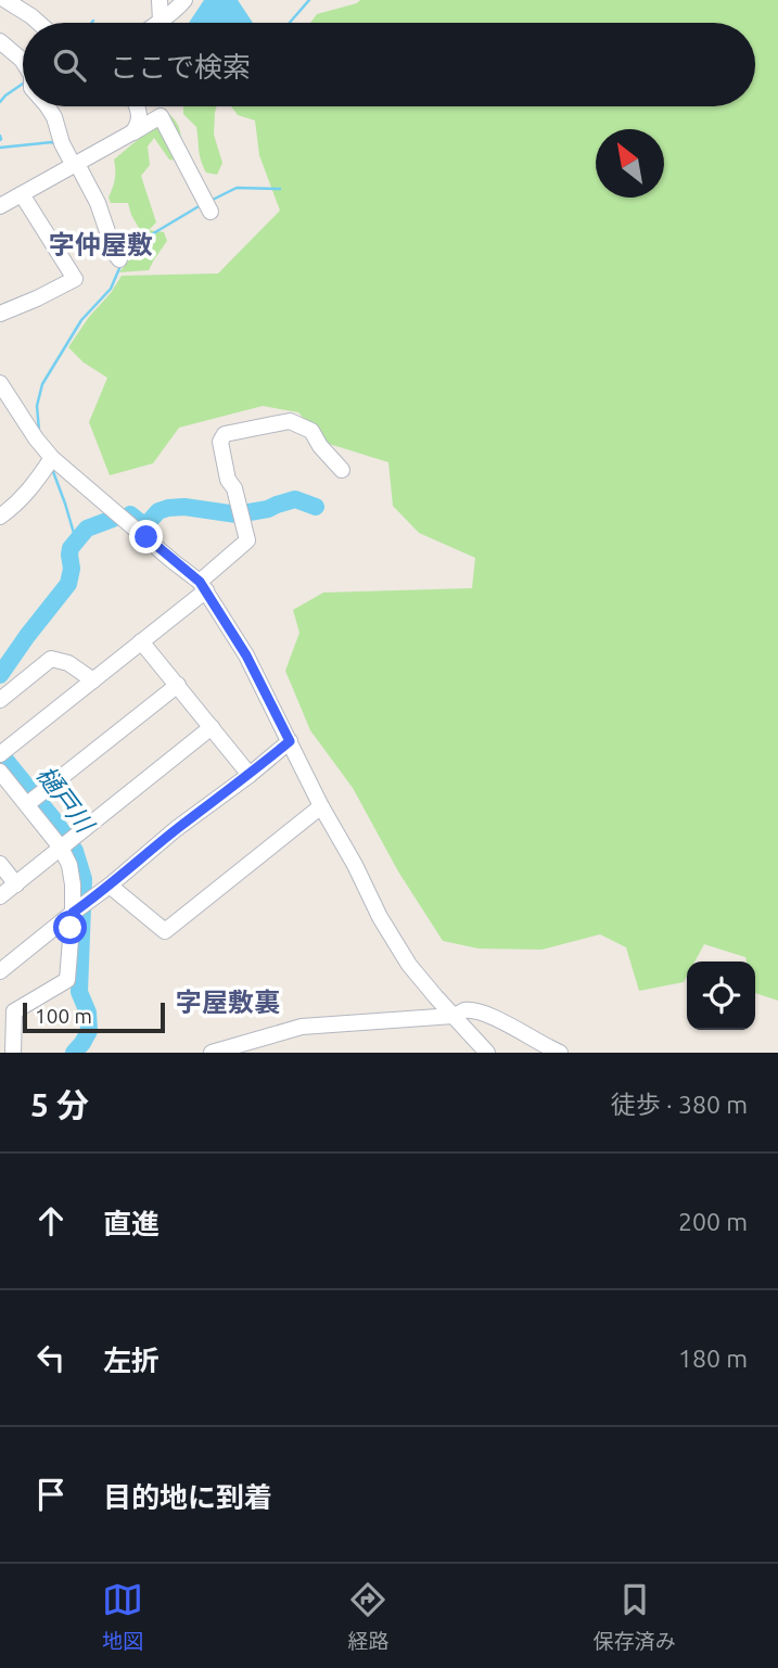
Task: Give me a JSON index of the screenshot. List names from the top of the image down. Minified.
{"districts":["字仲屋敷","字屋敷裏"],"water":["樋戸川"],"scale_bar":"100 m","north":"top left","page":{"search":"ここで検索","scale":"100 m","heading":["5 分","徒歩 · 380 m"],"list":[["直進","200 m"],["左折","180 m"],"目的地に到着"],"nav":["地図","経路","保存済み"]}}
